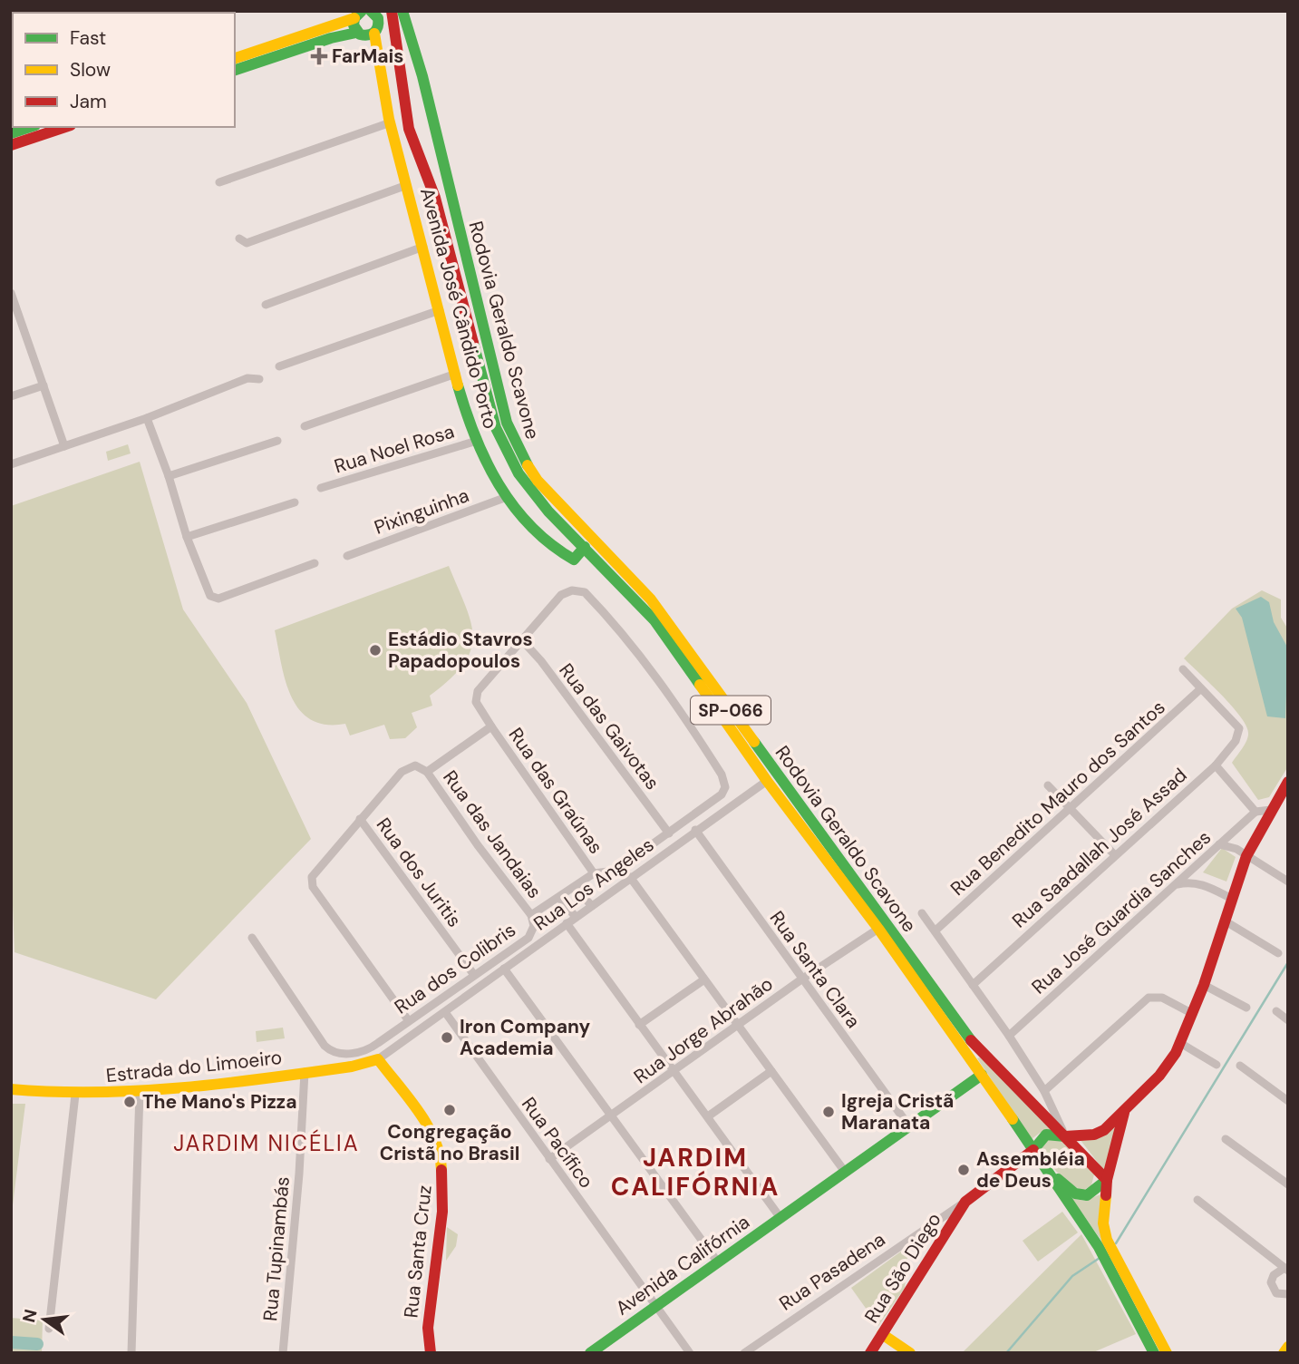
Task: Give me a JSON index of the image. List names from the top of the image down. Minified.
{"streets":{"main road":["Avenida José Cândido Porto","Rodovia Geraldo Scavone","SP-066","Estrada do Limoeiro","Rua Santa Cruz","Avenida Califórnia","Rua São Diego"],"street":["Rua Noel Rosa","Pixinguinha","Rua das Gaivotas","Rua das Graúnas","Rua Benedito Mauro dos Santos","Rua das Jandaias","Rua Saadallah José Assad","Rua dos Juritis","Rua Los Angeles","Rua José Guardia Sanches","Rua dos Colibris","Rua Santa Clara","Rua Jorge Abrahão","Rua Pacífico","Rua Tupinambás","Rua Pasadena"]},"crossings":[["Avenida José Cândido Porto","Rodovia Geraldo Scavone"],["Avenida José Cândido Porto","Rua Noel Rosa"],["Avenida José Cândido Porto","Pixinguinha"],["Rodovia Geraldo Scavone","Rua Los Angeles"],["Rodovia Geraldo Scavone","Rua Jorge Abrahão"],["Rodovia Geraldo Scavone","Avenida Califórnia"],["Rodovia Geraldo Scavone","Rua São Diego"],["Rua das Gaivotas","Rua das Graúnas"],["Rua das Gaivotas","Rua dos Colibris"],["Rua das Graúnas","Rua dos Colibris"],["Rua Benedito Mauro dos Santos","Rua Saadallah José Assad"],["Rua das Jandaias","Rua dos Colibris"],["Rua dos Juritis","Rua dos Colibris"],["Rua Los Angeles","Rua Santa Clara"],["Rua Los Angeles","Estrada do Limoeiro"],["Rua Los Angeles","Rua Pacífico"],["Rua Los Angeles","Rua Santa Cruz"],["Rua Santa Clara","Rua Jorge Abrahão"],["Rua Santa Clara","Avenida Califórnia"],["Rua Jorge Abrahão","Rua Pacífico"],["Estrada do Limoeiro","Rua Tupinambás"],["Estrada do Limoeiro","Rua Santa Cruz"],["Rua Pacífico","Avenida Califórnia"],["Rua São Diego","Rua Pasadena"]],"districts":["JARDIM NICÉLIA","JARDIM CALIFÓRNIA"],"places":{"health":["FarMais"],"other":["Estádio Stavros Papadopoulos","Iron Company Academia","The Mano's Pizza","Congregação Cristã no Brasil","Igreja Cristã Maranata","Assembléia de Deus"]},"legend":["Fast","Slow","Jam"],"north":"left"}
